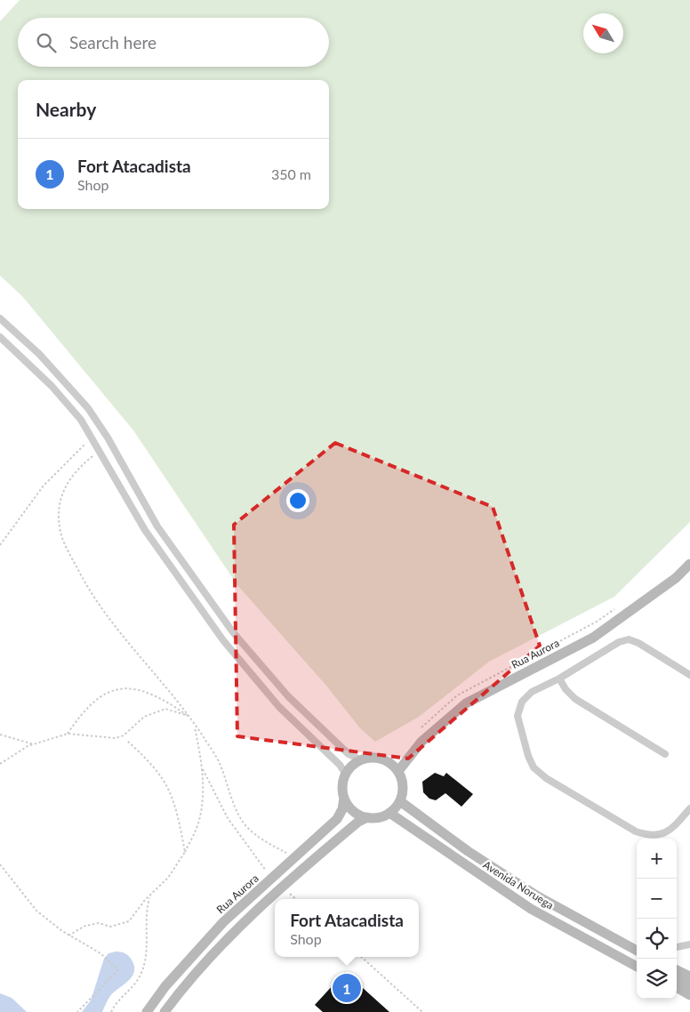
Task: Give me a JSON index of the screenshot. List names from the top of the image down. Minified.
{"streets":{"street":["Rua Aurora","Avenida Noruega"]},"crossings":[["Rua Aurora","Avenida Noruega"]],"north":"top left","page":{"search":"Search here","heading":"Nearby","list":[{"mark":"1","name":"Fort Atacadista","note":"Shop","value":"350 m"}],"map_buttons":["+","−"],"popup":["Fort Atacadista","Shop"],"pins":"1"}}
